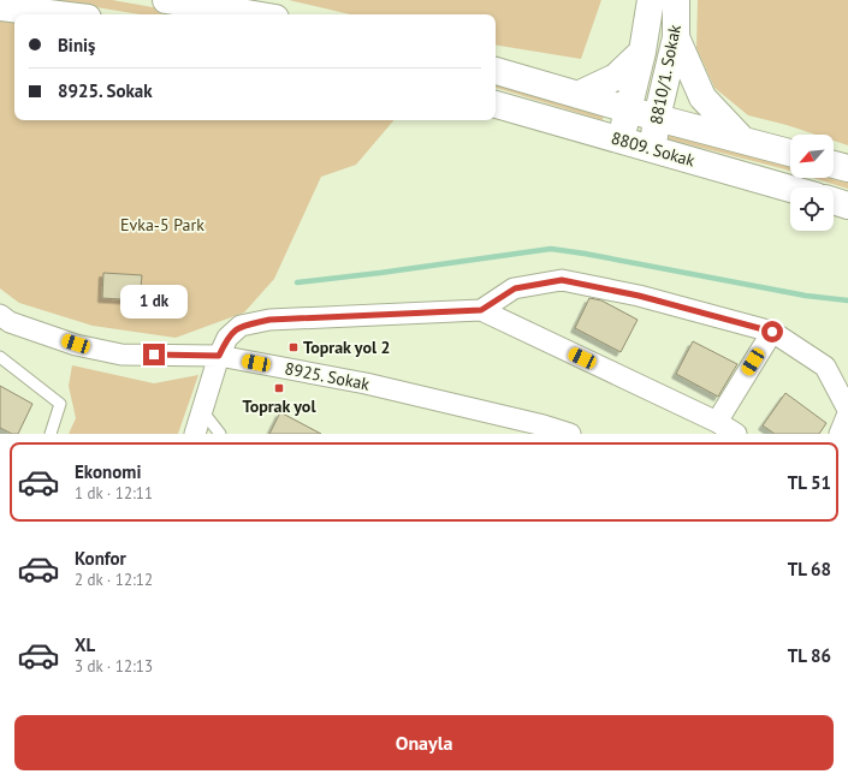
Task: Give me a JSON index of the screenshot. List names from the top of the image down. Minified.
{"streets":{"street":["8810/1. Sokak","8809. Sokak","8925. Sokak"]},"crossings":[["8810/1. Sokak","8809. Sokak"]],"parks":["Evka-5 Park"],"places":{"transit":["Toprak yol 2","Toprak yol"]},"north":"bottom left","page":{"banner":["Biniş","8925. Sokak"],"bubble":"1 dk","list":[{"name":"Ekonomi","note":"1 dk · 12:11","value":"TL 51"},{"name":"Konfor","note":"2 dk · 12:12","value":"TL 68"},{"name":"XL","note":"3 dk · 12:13","value":"TL 86"}],"buttons":"Onayla"}}
